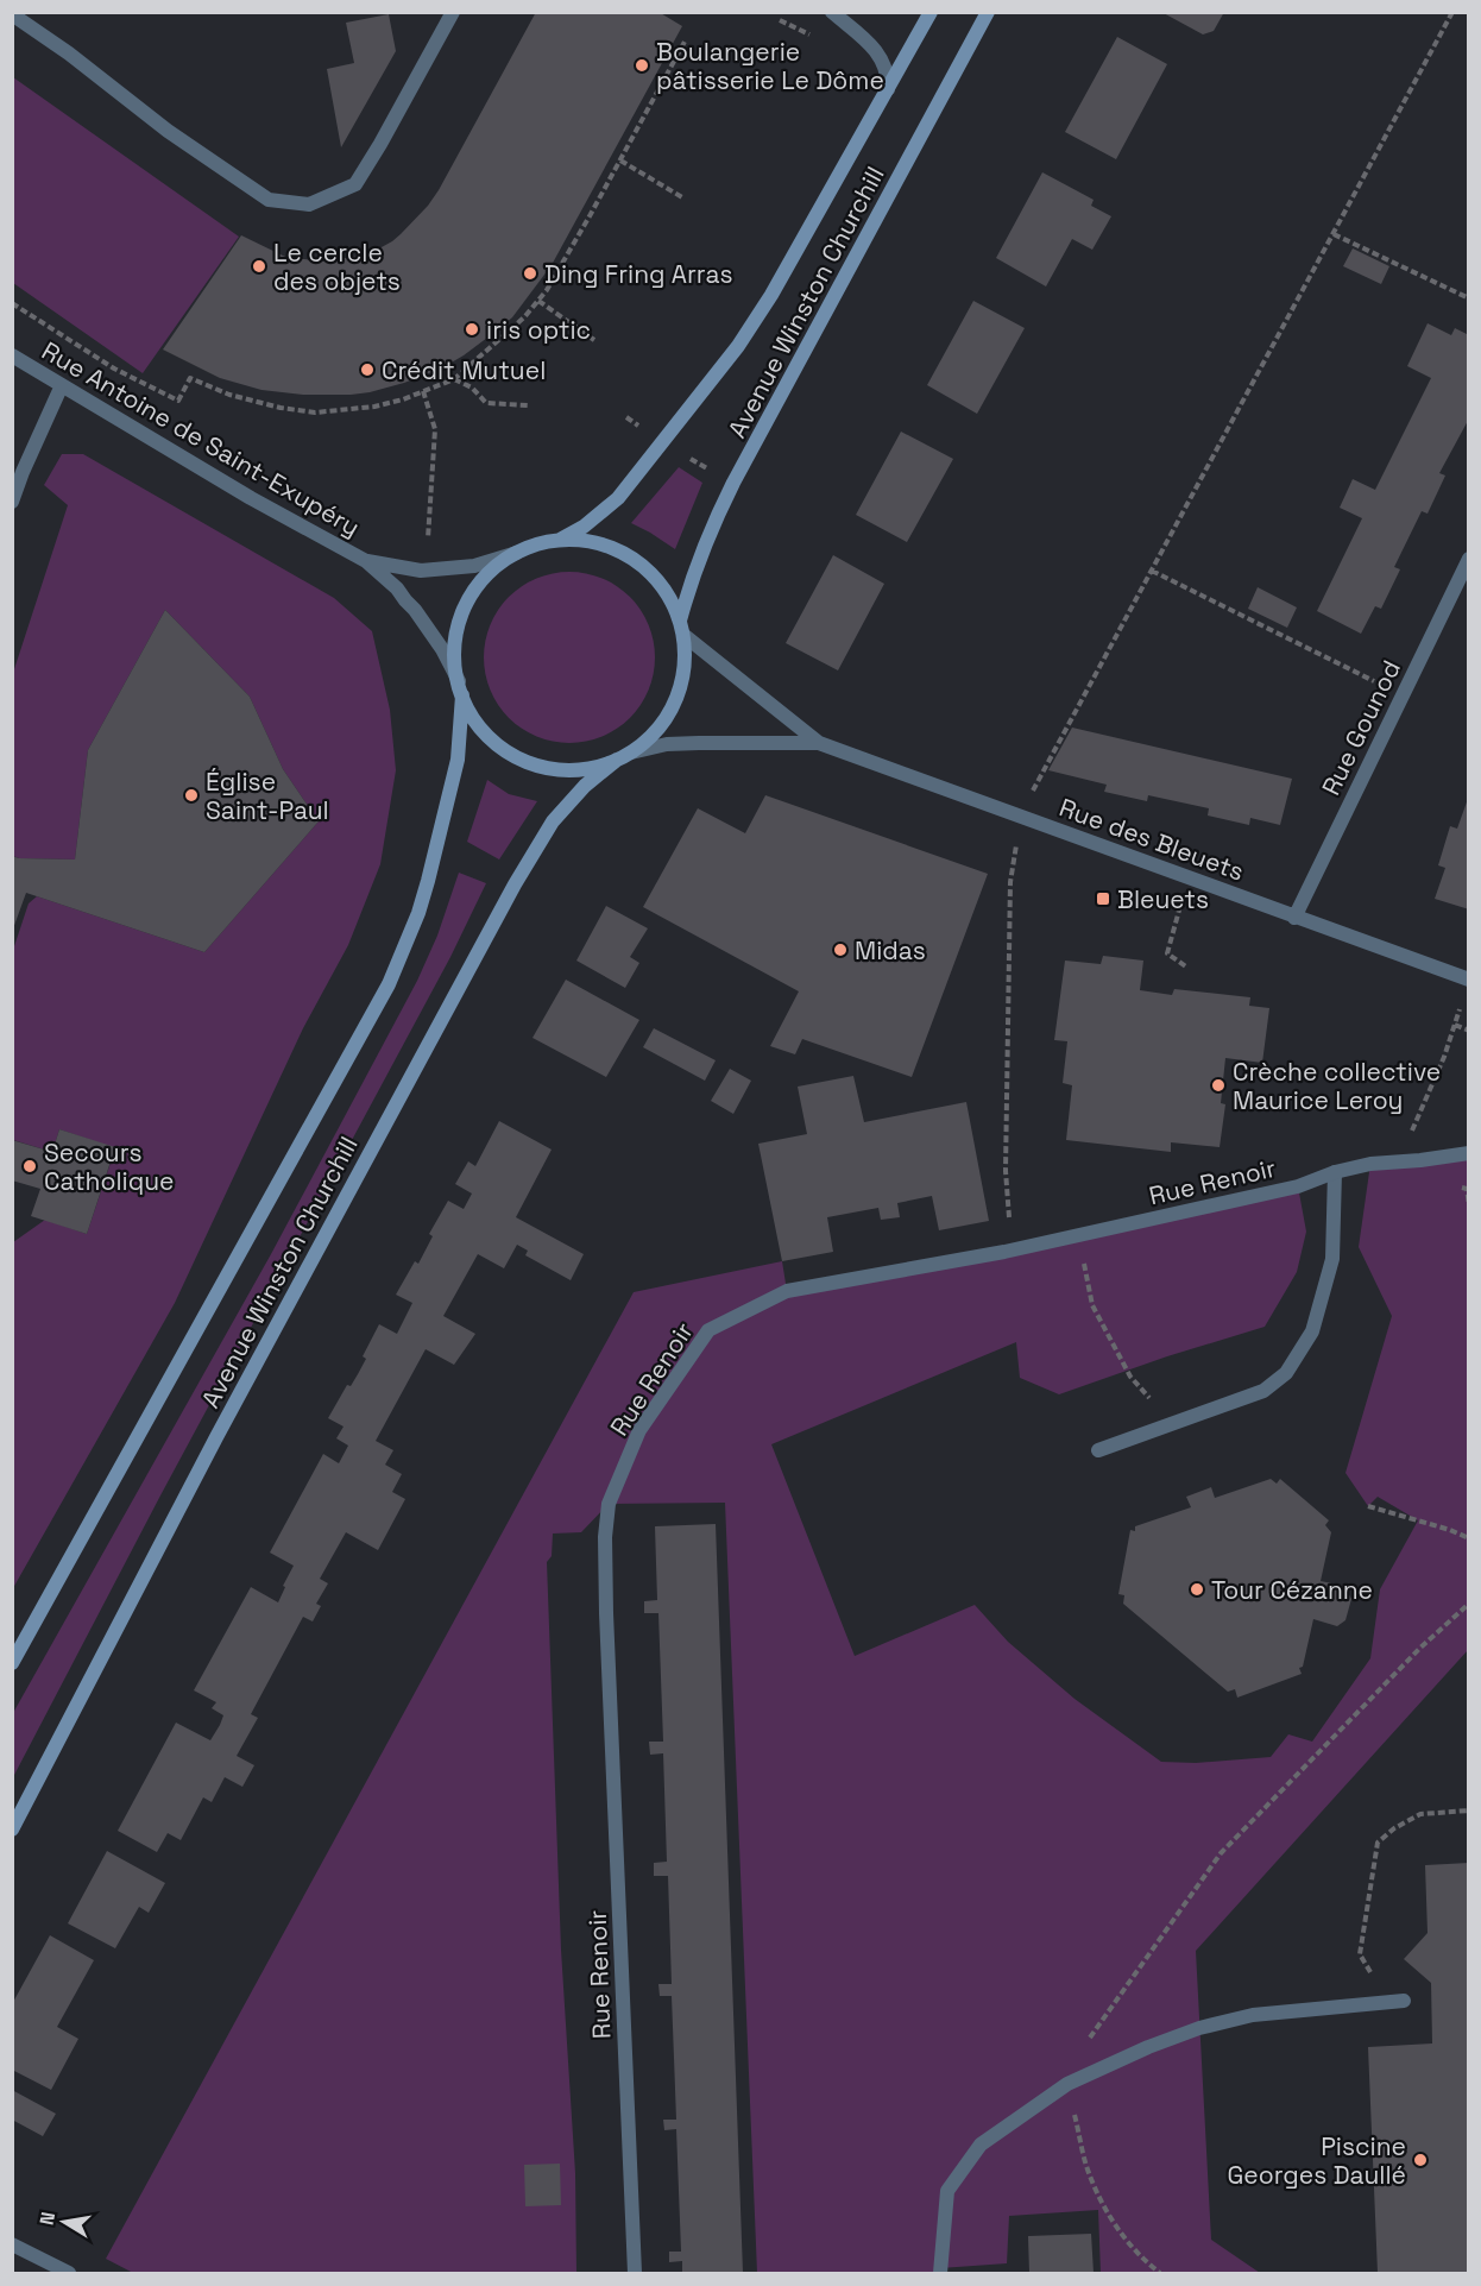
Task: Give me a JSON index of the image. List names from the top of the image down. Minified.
{"streets":{"main road":["Avenue Winston Churchill"],"street":["Rue Antoine de Saint-Exupéry","Rue Gounod","Rue des Bleuets","Rue Renoir"]},"crossings":[["Avenue Winston Churchill","Rue des Bleuets"],["Rue Gounod","Rue des Bleuets"]],"places":{"other":["Boulangerie pâtisserie Le Dôme","Le cercle des objets","Ding Fring Arras","iris optic","Crédit Mutuel","Église Saint-Paul","Midas","Crèche collective Maurice Leroy","Secours Catholique","Tour Cézanne","Piscine Georges Daullé"],"transit":["Bleuets"]},"north":"left"}
